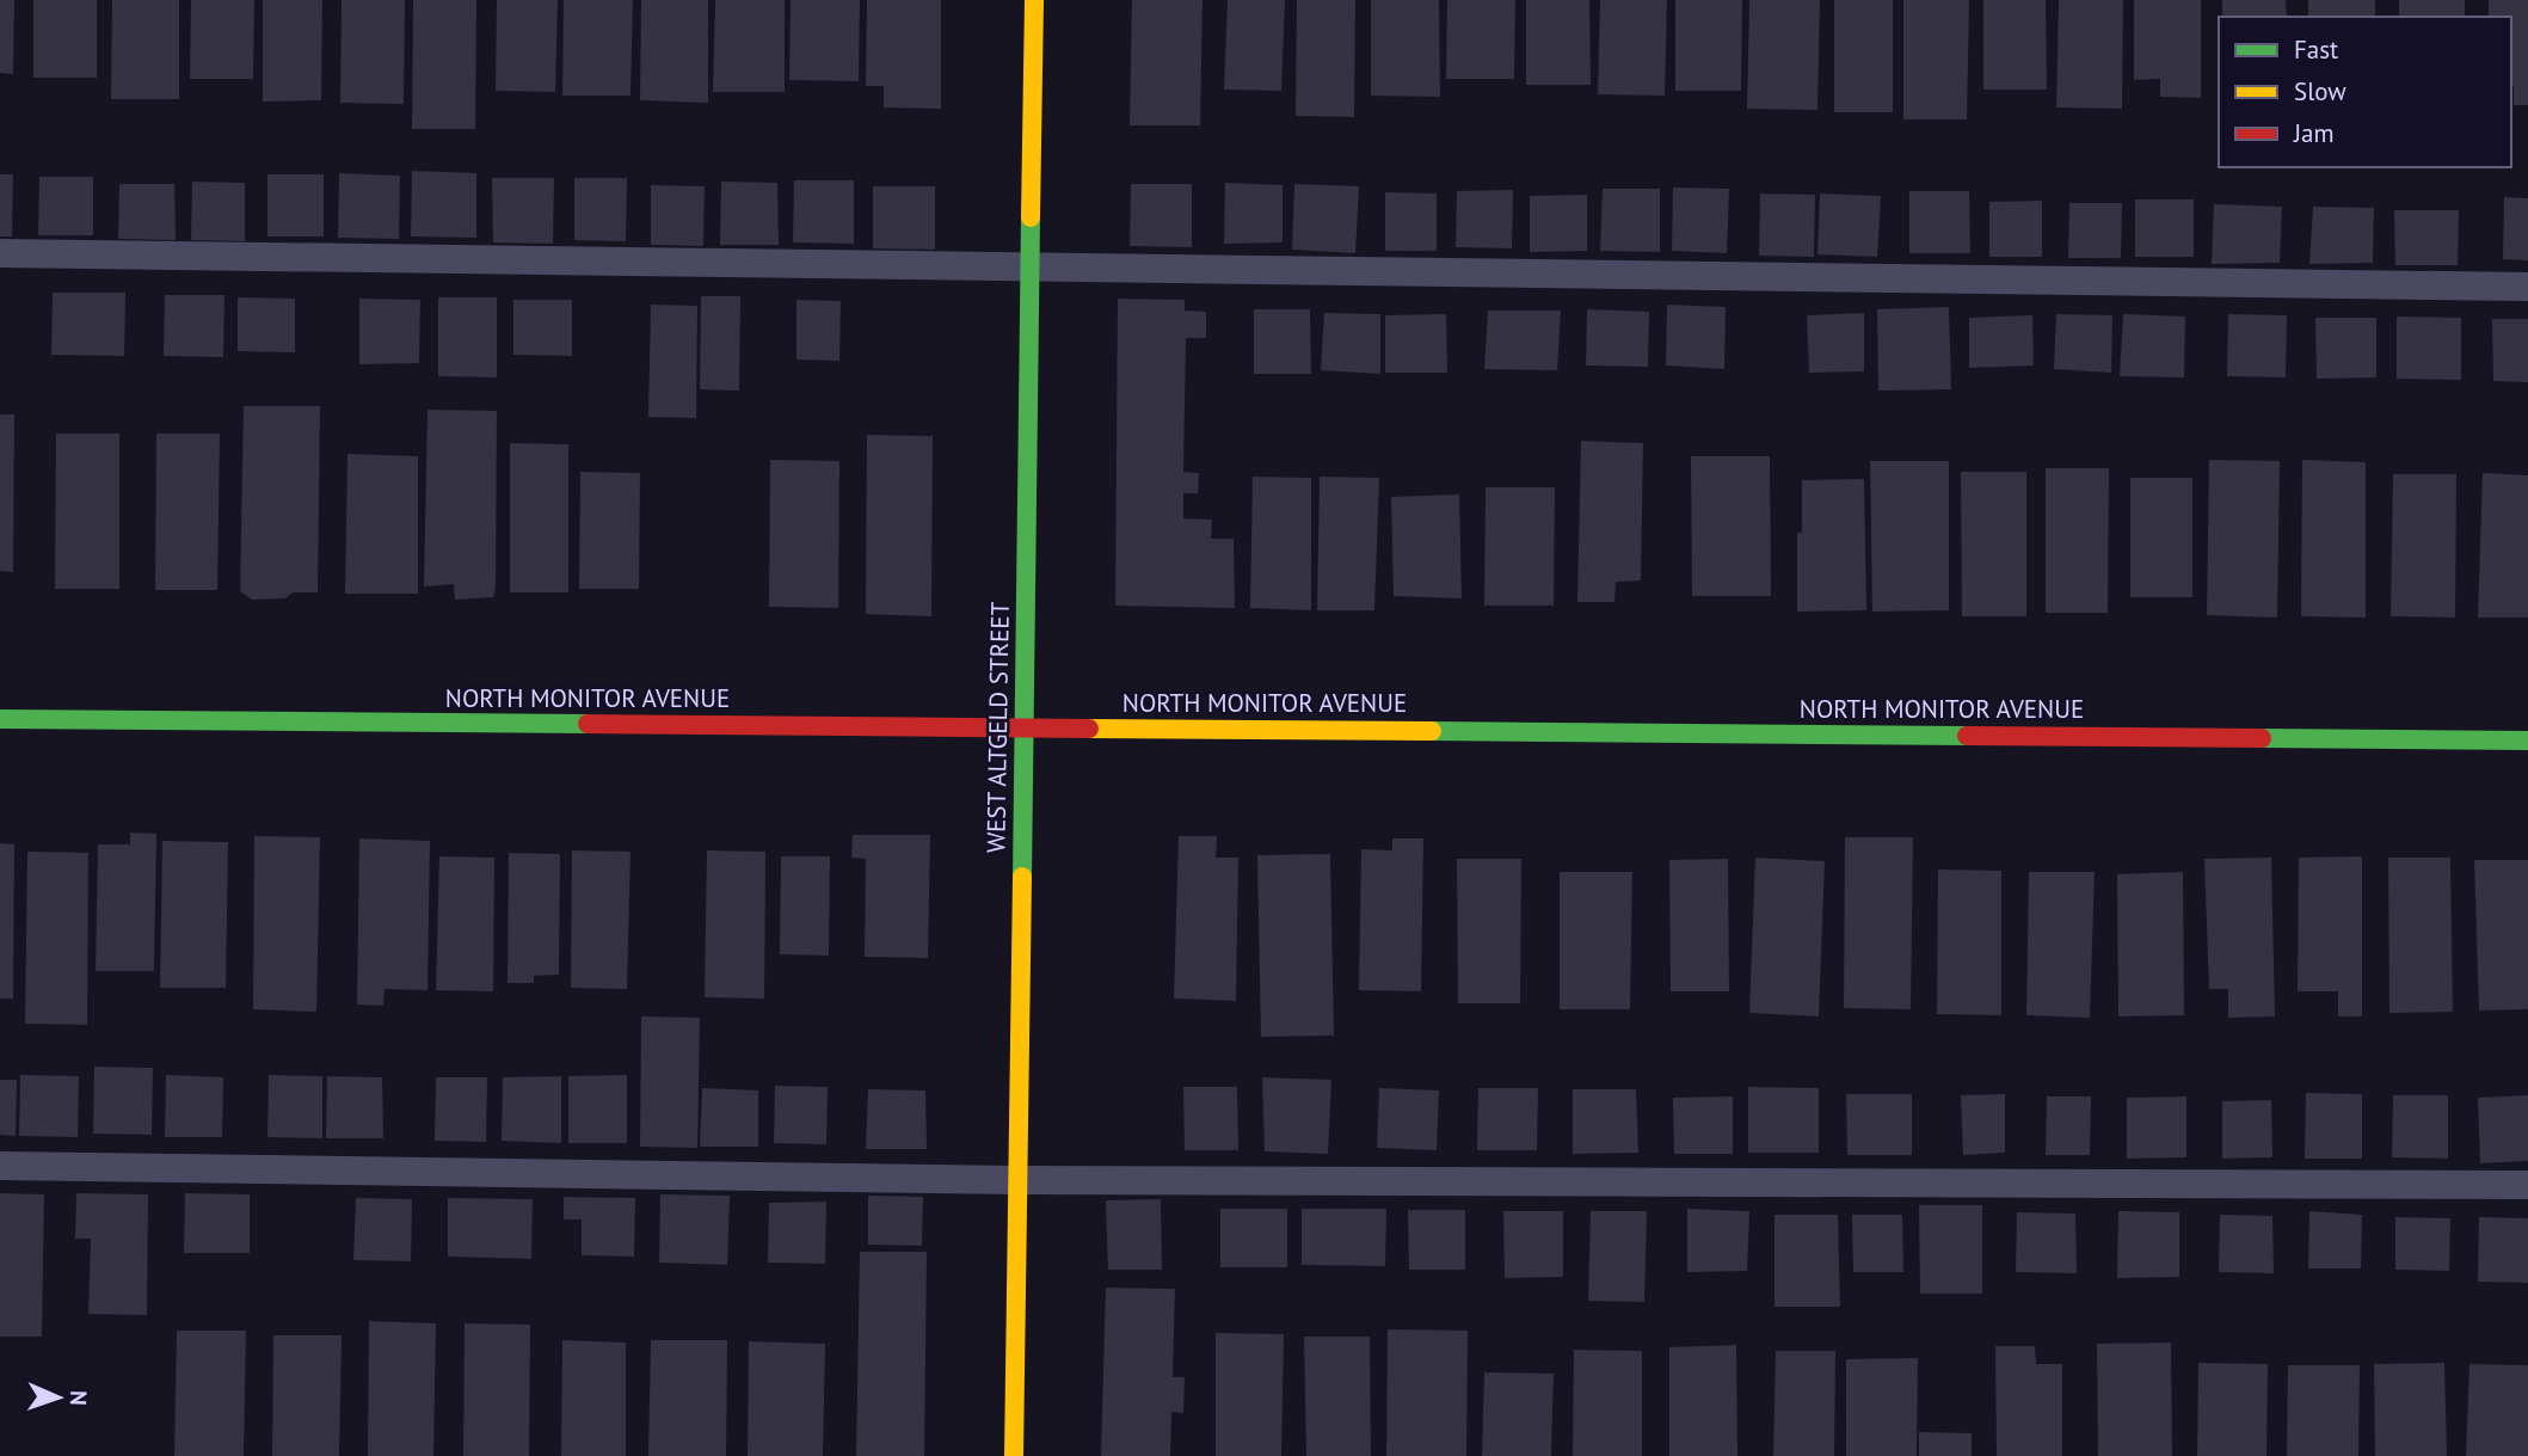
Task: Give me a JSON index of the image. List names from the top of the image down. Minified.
{"streets":{"street":["NORTH MONITOR AVENUE","WEST ALTGELD STREET"]},"crossings":[["NORTH MONITOR AVENUE","WEST ALTGELD STREET"]],"legend":["Fast","Slow","Jam"],"north":"right"}
